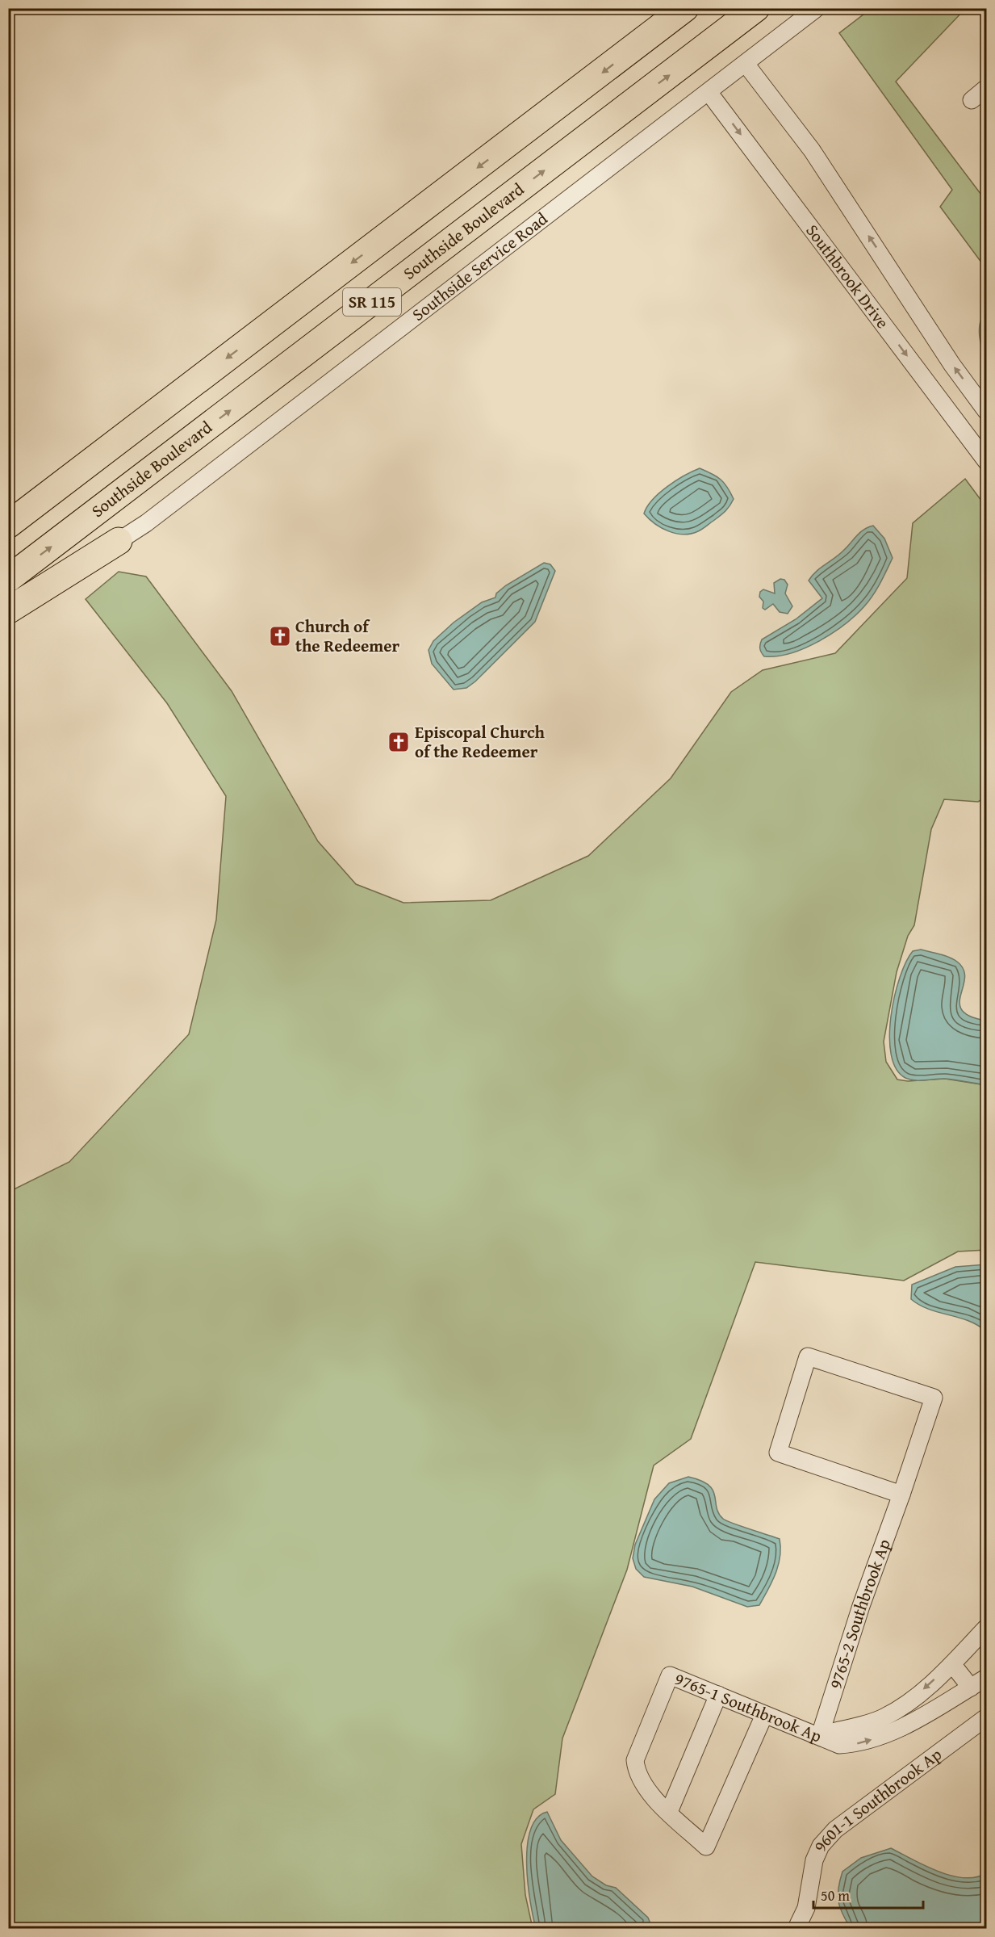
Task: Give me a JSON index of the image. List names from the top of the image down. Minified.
{"streets":{"highway":["Southside Boulevard","SR 115"],"street":["Southside Service Road","Southbrook Drive","9765-2 Southbrook Ap","9765-1 Southbrook Ap","9601-1 Southbrook Ap"]},"crossings":[["Southside Service Road","Southbrook Drive"],["9765-2 Southbrook Ap","9765-1 Southbrook Ap"]],"places":{"church":["Church of the Redeemer","Episcopal Church of the Redeemer"]},"scale_bar":"50 m"}
